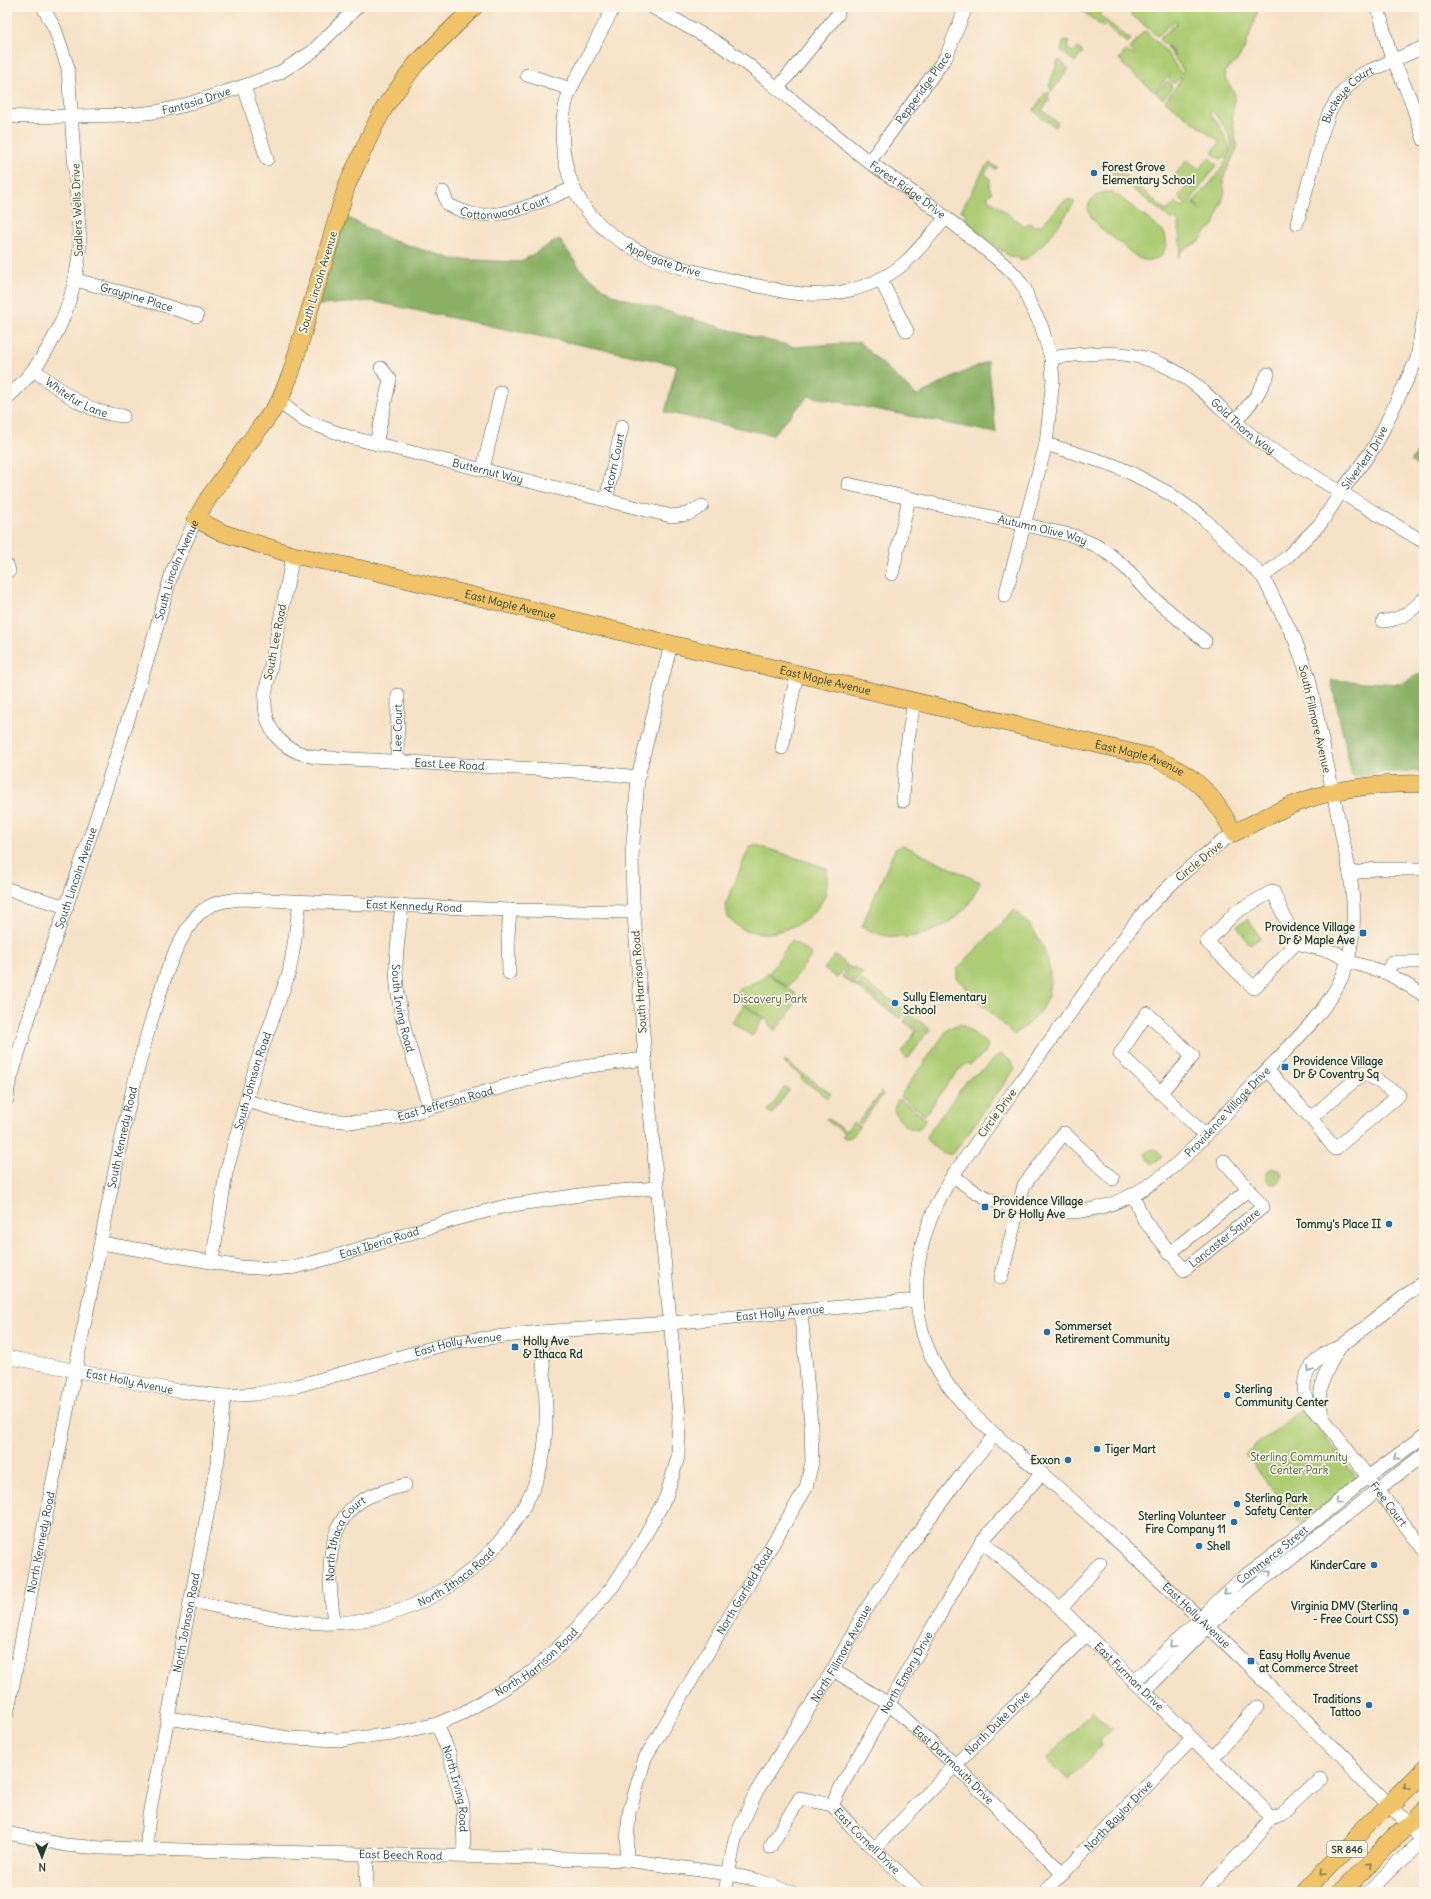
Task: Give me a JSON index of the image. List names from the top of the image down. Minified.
{"streets":{"main road":["South Lincoln Avenue","East Maple Avenue","SR 846"],"street":["Pepperidge Place","Buckeye Court","Fantasia Drive","Forest Ridge Drive","Cottonwood Court","Sadlers Wells Drive","Applegate Drive","Graypine Place","Whitefur Lane","Gold Thorn Way","Silverleaf Drive","Acorn Court","Butternut Way","Autumn Olive Way","South Lee Road","South Fillmore Avenue","Lee Court","East Lee Road","Circle Drive","East Kennedy Road","South Harrison Road","South Irving Road","South Johnson Road","East Jefferson Road","Providence Village Drive","South Kennedy Road","Lancaster Square","East Iberia Road","East Holly Avenue","Free Court","North Ithaca Court","North Kennedy Road","Commerce Street","North Ithaca Road","North Garfield Road","North Johnson Road","North Fillmore Avenue","North Harrison Road","North Emory Drive","East Furman Drive","North Duke Drive","East Dartmouth Drive","North Irving Road","North Baylor Drive","East Cornell Drive","East Beech Road"]},"crossings":[["Pepperidge Place","Forest Ridge Drive"],["Fantasia Drive","Sadlers Wells Drive"],["Forest Ridge Drive","Applegate Drive"],["Forest Ridge Drive","Gold Thorn Way"],["Forest Ridge Drive","Autumn Olive Way"],["Forest Ridge Drive","South Fillmore Avenue"],["Cottonwood Court","Applegate Drive"],["Sadlers Wells Drive","Graypine Place"],["Sadlers Wells Drive","Whitefur Lane"],["South Lincoln Avenue","Butternut Way"],["South Lincoln Avenue","East Maple Avenue"],["Gold Thorn Way","Silverleaf Drive"],["Silverleaf Drive","South Fillmore Avenue"],["Acorn Court","Butternut Way"],["East Maple Avenue","South Lee Road"],["East Maple Avenue","Circle Drive"],["East Maple Avenue","South Harrison Road"],["South Lee Road","East Lee Road"],["South Fillmore Avenue","Providence Village Drive"],["Lee Court","East Lee Road"],["East Lee Road","South Harrison Road"],["Circle Drive","Providence Village Drive"],["Circle Drive","East Holly Avenue"],["Circle Drive","North Fillmore Avenue"],["East Kennedy Road","South Harrison Road"],["East Kennedy Road","South Irving Road"],["East Kennedy Road","South Johnson Road"],["East Kennedy Road","South Kennedy Road"],["South Harrison Road","East Jefferson Road"],["South Harrison Road","East Iberia Road"],["South Harrison Road","East Holly Avenue"],["South Harrison Road","North Harrison Road"],["South Irving Road","East Jefferson Road"],["South Johnson Road","East Jefferson Road"],["South Johnson Road","East Iberia Road"],["Providence Village Drive","Lancaster Square"],["South Kennedy Road","East Iberia Road"],["South Kennedy Road","East Holly Avenue"],["South Kennedy Road","North Kennedy Road"],["East Holly Avenue","North Kennedy Road"],["East Holly Avenue","Commerce Street"],["East Holly Avenue","North Ithaca Road"],["East Holly Avenue","North Garfield Road"],["East Holly Avenue","North Johnson Road"],["East Holly Avenue","North Fillmore Avenue"],["East Holly Avenue","North Harrison Road"],["East Holly Avenue","North Emory Drive"],["East Holly Avenue","SR 846"],["Free Court","Commerce Street"],["North Ithaca Court","North Ithaca Road"],["North Ithaca Road","North Johnson Road"],["North Garfield Road","East Beech Road"],["North Johnson Road","North Harrison Road"],["North Johnson Road","East Beech Road"],["North Fillmore Avenue","East Dartmouth Drive"],["North Fillmore Avenue","East Beech Road"],["North Harrison Road","North Irving Road"],["North Emory Drive","East Furman Drive"],["North Emory Drive","East Dartmouth Drive"],["North Emory Drive","East Cornell Drive"],["East Furman Drive","North Duke Drive"],["East Furman Drive","North Baylor Drive"],["North Duke Drive","East Dartmouth Drive"],["North Duke Drive","East Cornell Drive"],["East Dartmouth Drive","North Baylor Drive"],["North Irving Road","East Beech Road"]],"parks":["Discovery Park","Sterling Community Center Park"],"places":{"other":["Forest Grove Elementary School","Sully Elementary School","Tommy's Place II","Sommerset Retirement Community","Sterling Community Center","Tiger Mart","Exxon","Sterling Park Safety Center","Sterling Volunteer Fire Company 11","Shell","KinderCare","Virginia DMV (Sterling - Free Court CSS)","Traditions Tattoo"],"transit":["Providence Village Dr & Maple Ave","Providence Village Dr & Coventry Sq","Providence Village Dr & Holly Ave","Holly Ave & Ithaca Rd","Easy Holly Avenue at Commerce Street"]},"north":"bottom"}
